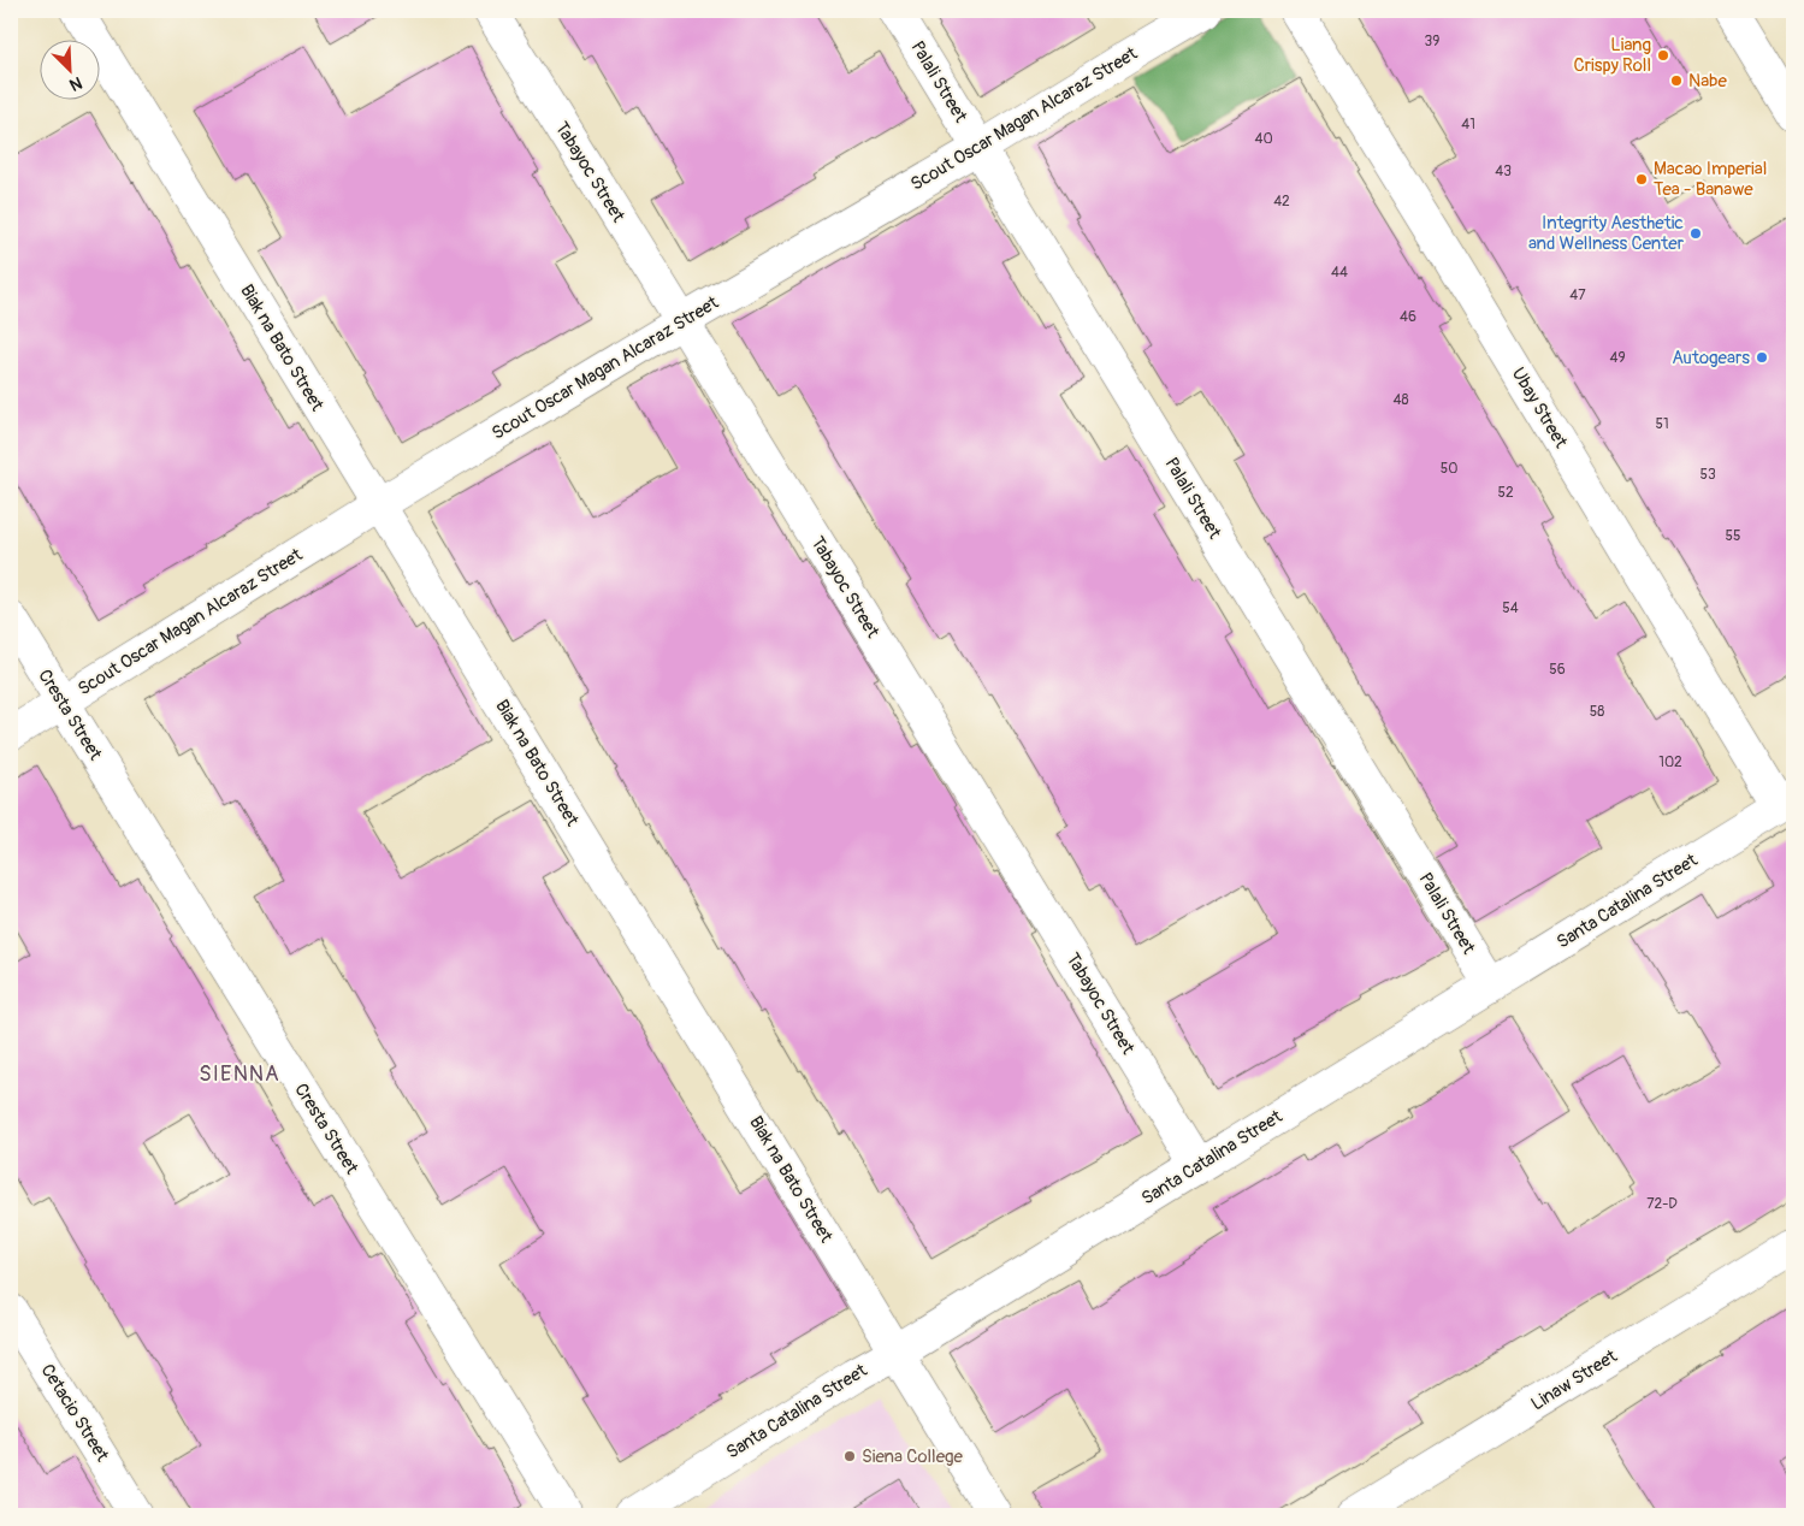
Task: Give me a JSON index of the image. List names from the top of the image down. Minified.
{"streets":{"street":["Palali Street","Scout Oscar Magan Alcaraz Street","Tabayoc Street","Biak na Bato Street","Ubay Street","Cresta Street","Santa Catalina Street","Linaw Street","Cetacio Street"]},"crossings":[["Palali Street","Scout Oscar Magan Alcaraz Street"],["Palali Street","Santa Catalina Street"],["Scout Oscar Magan Alcaraz Street","Tabayoc Street"],["Scout Oscar Magan Alcaraz Street","Biak na Bato Street"],["Scout Oscar Magan Alcaraz Street","Cresta Street"],["Tabayoc Street","Santa Catalina Street"],["Biak na Bato Street","Santa Catalina Street"],["Ubay Street","Santa Catalina Street"]],"districts":["SIENNA"],"places":["Liang Crispy Roll","Nabe","Macao Imperial Tea - Banawe","Integrity Aesthetic and Wellness Center","Autogears","Siena College"],"house_numbers":["39","41","40","43","42","44","47","46","49","48","51","50","53","52","55","54","56","58","102","72-D"],"north":"bottom right"}
